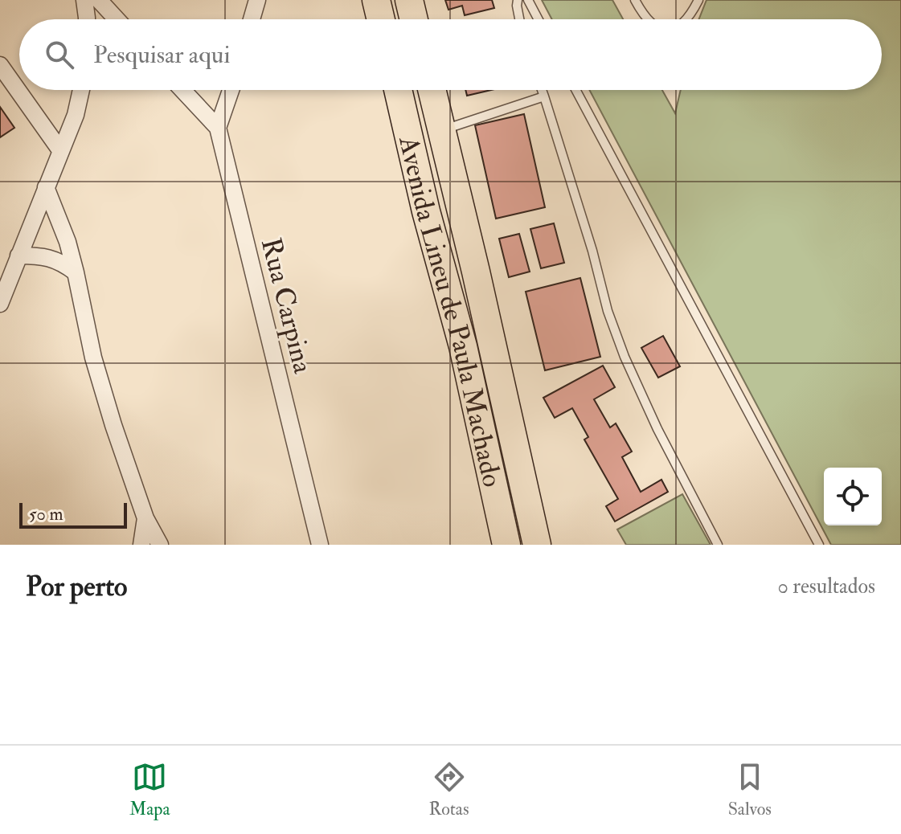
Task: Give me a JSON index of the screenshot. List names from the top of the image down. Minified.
{"streets":{"highway":["Avenida Lineu de Paula Machado"],"street":["Rua Carpina"]},"scale_bar":"50 m","page":{"search":"Pesquisar aqui","scale":"50 m","heading":["Por perto","0 resultados"],"nav":["Mapa","Rotas","Salvos"]}}
